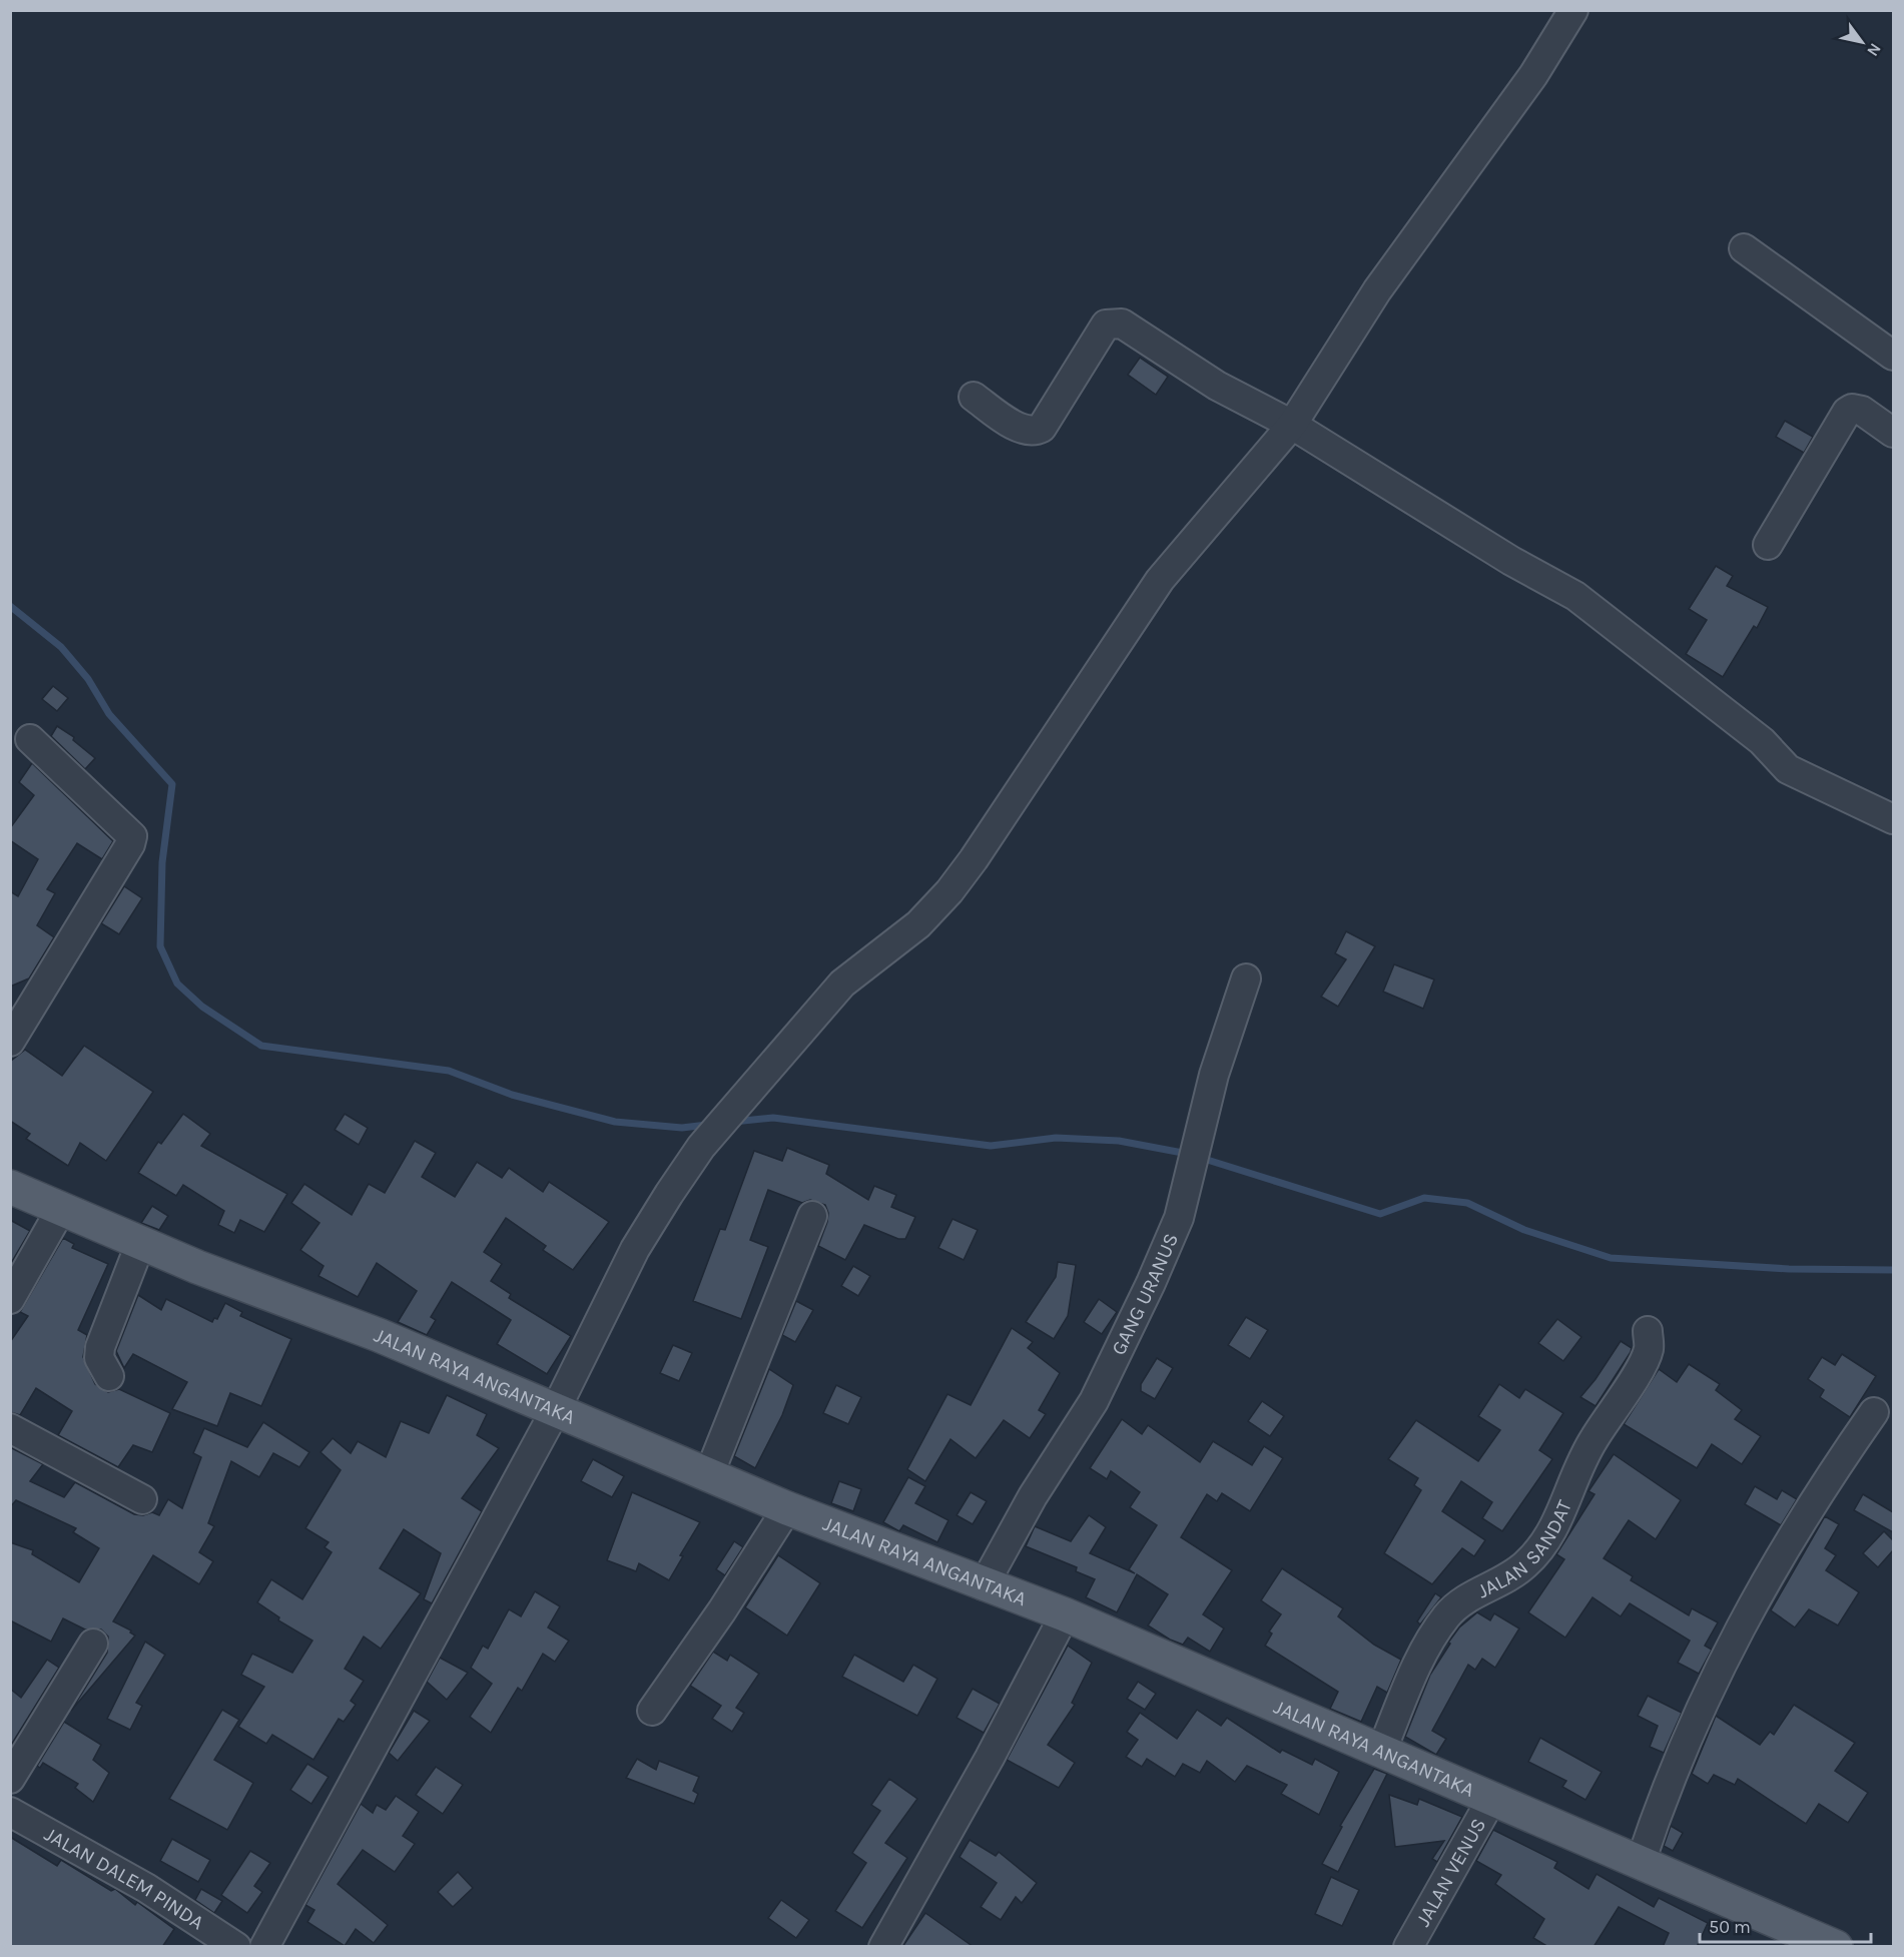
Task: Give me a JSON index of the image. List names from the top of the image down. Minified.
{"streets":{"main road":["JALAN RAYA ANGANTAKA"],"street":["GANG URANUS","JALAN SANDAT","JALAN VENUS","JALAN DALEM PINDA"]},"crossings":[["GANG URANUS","JALAN RAYA ANGANTAKA"],["JALAN RAYA ANGANTAKA","JALAN SANDAT"],["JALAN RAYA ANGANTAKA","JALAN VENUS"]],"scale_bar":"50 m","north":"bottom right"}
